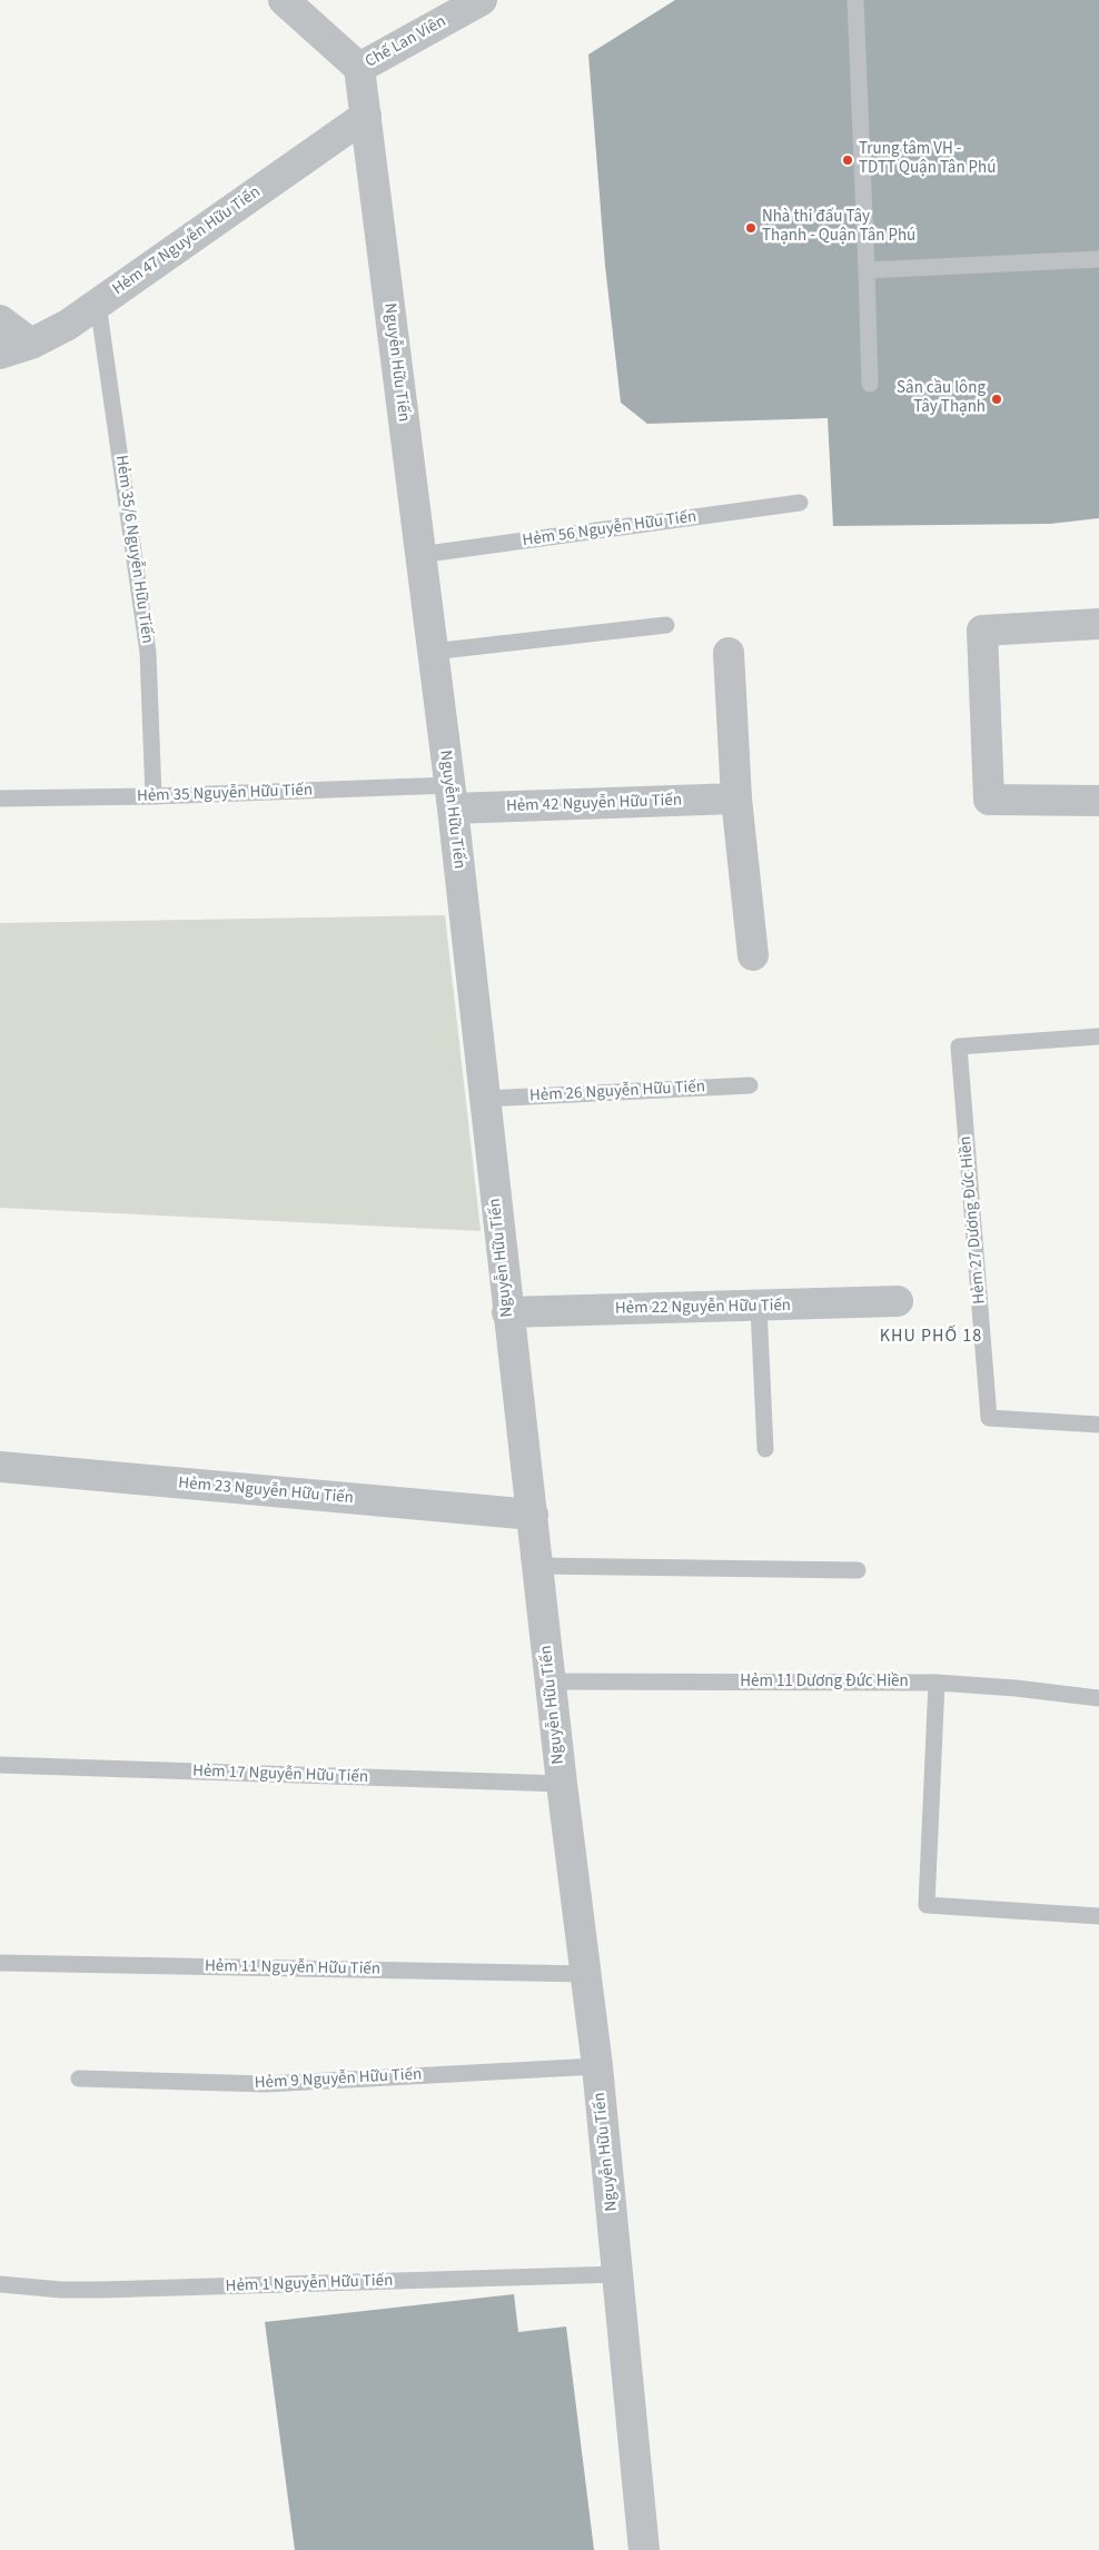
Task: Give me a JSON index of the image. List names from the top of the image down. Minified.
{"streets":{"street":["Chế Lan Viên","Hẻm 47 Nguyễn Hữu Tiến","Nguyễn Hữu Tiến","Hẻm 42 Nguyễn Hữu Tiến","Hẻm 22 Nguyễn Hữu Tiến","Hẻm 23 Nguyễn Hữu Tiến"],"lane":["Hẻm 56 Nguyễn Hữu Tiến","Hẻm 35/6 Nguyễn Hữu Tiến","Hẻm 35 Nguyễn Hữu Tiến","Hẻm 26 Nguyễn Hữu Tiến","Hẻm 27 Dương Đức Hiền","Hẻm 11 Dương Đức Hiền","Hẻm 17 Nguyễn Hữu Tiến","Hẻm 11 Nguyễn Hữu Tiến","Hẻm 9 Nguyễn Hữu Tiến","Hẻm 1 Nguyễn Hữu Tiến"]},"crossings":[["Chế Lan Viên","Nguyễn Hữu Tiến"],["Hẻm 47 Nguyễn Hữu Tiến","Nguyễn Hữu Tiến"],["Hẻm 47 Nguyễn Hữu Tiến","Hẻm 35/6 Nguyễn Hữu Tiến"],["Nguyễn Hữu Tiến","Hẻm 56 Nguyễn Hữu Tiến"],["Nguyễn Hữu Tiến","Hẻm 35 Nguyễn Hữu Tiến"],["Nguyễn Hữu Tiến","Hẻm 42 Nguyễn Hữu Tiến"],["Nguyễn Hữu Tiến","Hẻm 26 Nguyễn Hữu Tiến"],["Nguyễn Hữu Tiến","Hẻm 22 Nguyễn Hữu Tiến"],["Nguyễn Hữu Tiến","Hẻm 23 Nguyễn Hữu Tiến"],["Nguyễn Hữu Tiến","Hẻm 11 Dương Đức Hiền"],["Nguyễn Hữu Tiến","Hẻm 17 Nguyễn Hữu Tiến"],["Nguyễn Hữu Tiến","Hẻm 11 Nguyễn Hữu Tiến"],["Nguyễn Hữu Tiến","Hẻm 9 Nguyễn Hữu Tiến"],["Nguyễn Hữu Tiến","Hẻm 1 Nguyễn Hữu Tiến"],["Hẻm 35/6 Nguyễn Hữu Tiến","Hẻm 35 Nguyễn Hữu Tiến"],["Hẻm 35 Nguyễn Hữu Tiến","Hẻm 42 Nguyễn Hữu Tiến"]],"districts":["KHU PHỐ 18"],"places":["Trung tâm VH - TDTT Quận Tân Phú","Nhà thi đấu Tây Thạnh - Quận Tân Phú","Sân cầu lông Tây Thạnh"]}
